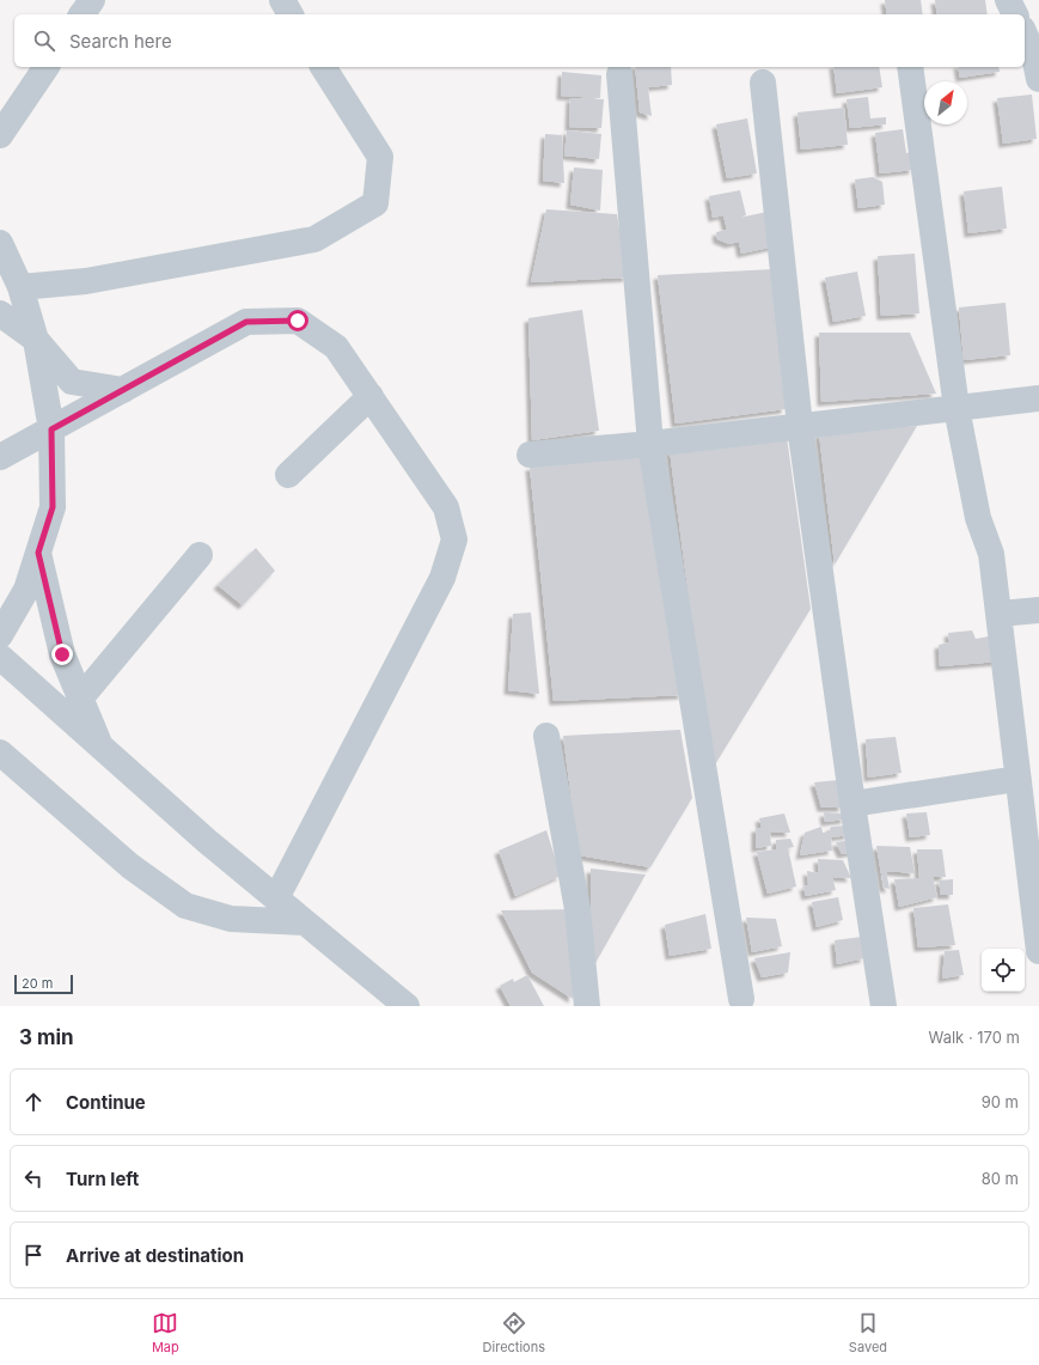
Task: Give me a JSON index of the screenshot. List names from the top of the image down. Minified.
{"scale_bar":"20 m","north":"top right","page":{"search":"Search here","scale":"20 m","heading":["3 min","Walk · 170 m"],"list":[["Continue","90 m"],["Turn left","80 m"],"Arrive at destination"],"nav":["Map","Directions","Saved"]}}
